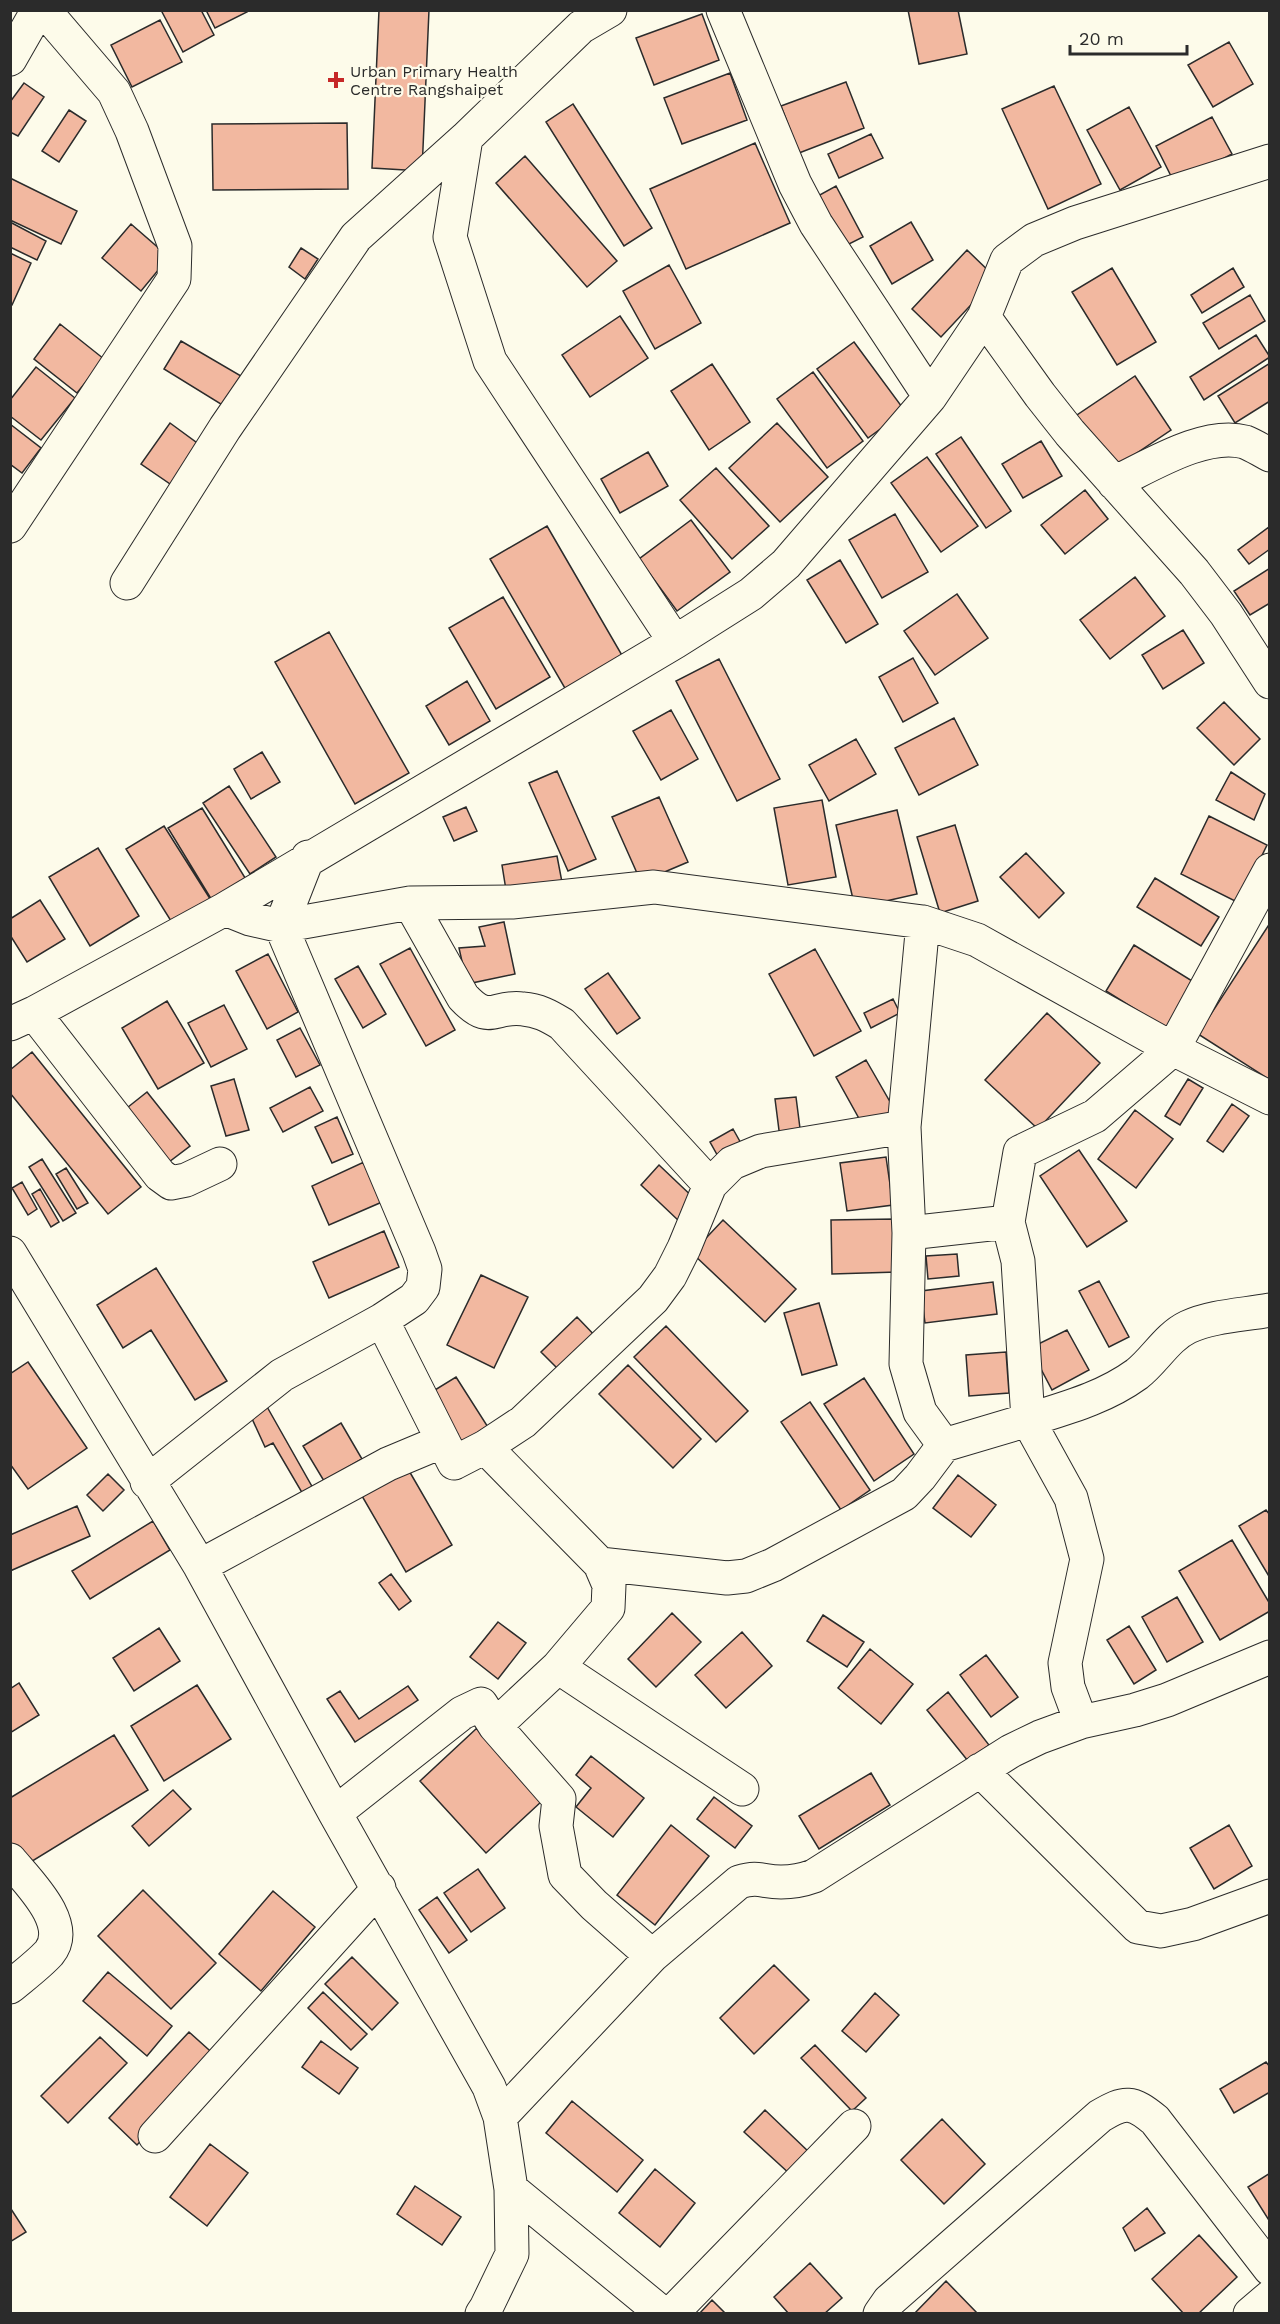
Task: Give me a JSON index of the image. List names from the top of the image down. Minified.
{"places":{"health":["Urban Primary Health Centre Rangshaipet"]},"scale_bar":"20 m"}
